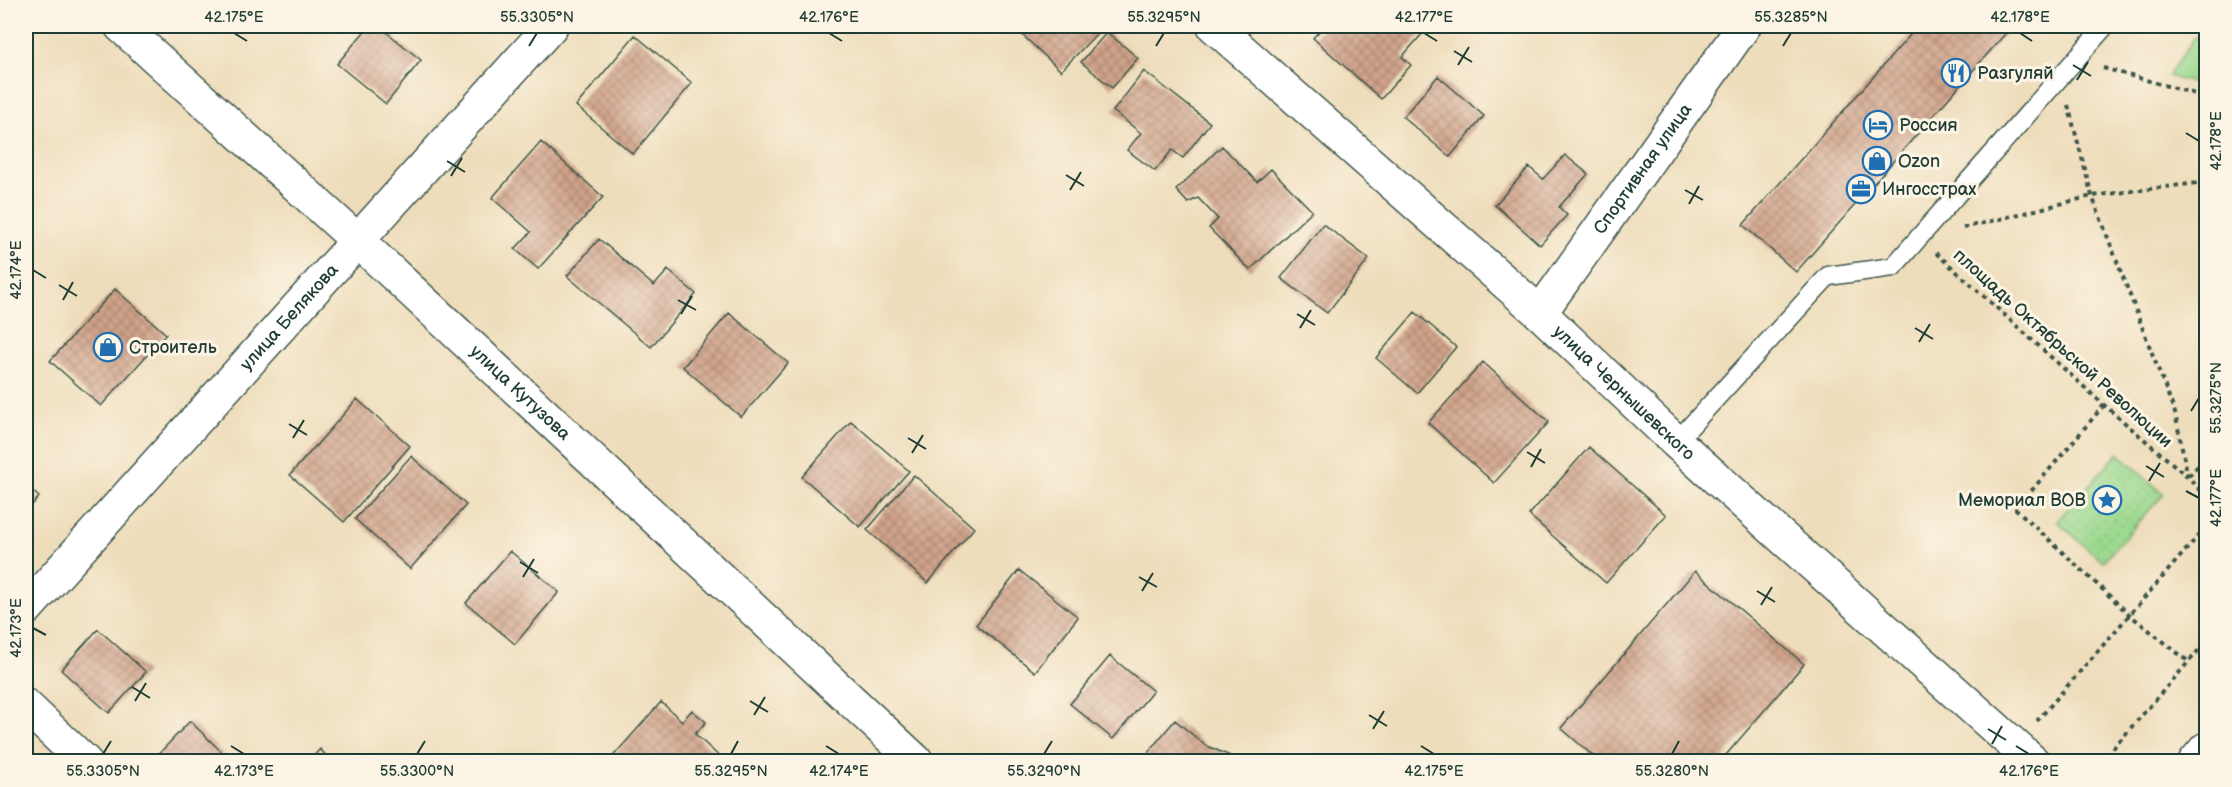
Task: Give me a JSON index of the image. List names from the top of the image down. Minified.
{"streets":{"street":["Спортивная улица","улица Белякова","улица Кутузова","улица Чернышевского"],"path":["площадь Октябрьской Революции"]},"crossings":[["Спортивная улица","улица Чернышевского"],["улица Белякова","улица Кутузова"]],"places":{"restaurant":["Разгуляй"],"hotel":["Россия"],"shop":["Ozon","Строитель"],"office":["Ингосстрах"],"place":["Мемориал ВОВ"]},"coordinates":["42.175°E","55.3305°N","42.176°E","55.3295°N","42.177°E","55.3285°N","42.178°E","42.174°E","55.3275°N","42.173°E","55.3300°N","55.3290°N","55.3280°N"]}
